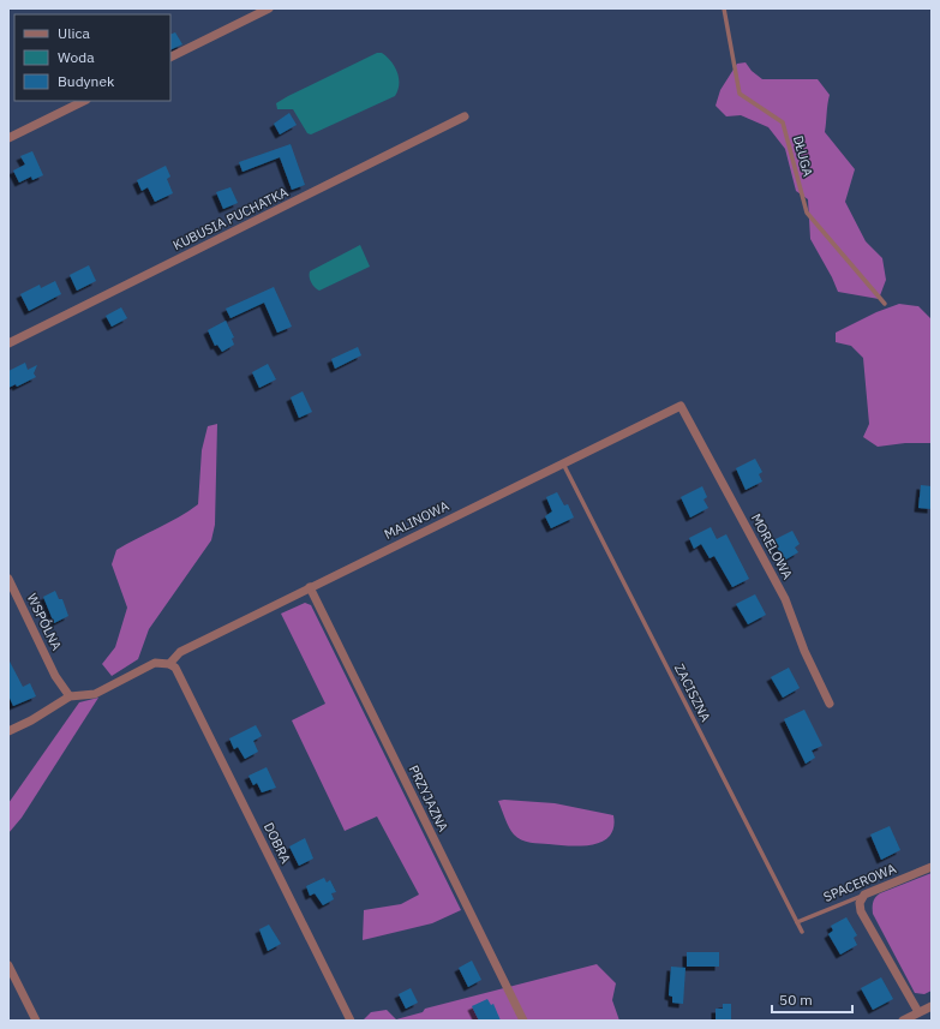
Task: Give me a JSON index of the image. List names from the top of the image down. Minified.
{"streets":{"street":["KUBUSIA PUCHATKA","MALINOWA","MORELOWA","WSPÓLNA","PRZYJAZNA","DOBRA","SPACEROWA"],"lane":["DŁUGA","ZACISZNA"]},"crossings":[["MALINOWA","MORELOWA"],["MALINOWA","ZACISZNA"],["MALINOWA","PRZYJAZNA"],["MALINOWA","DOBRA"],["ZACISZNA","SPACEROWA"]],"legend":["Ulica","Woda","Budynek"],"scale_bar":"50 m"}
